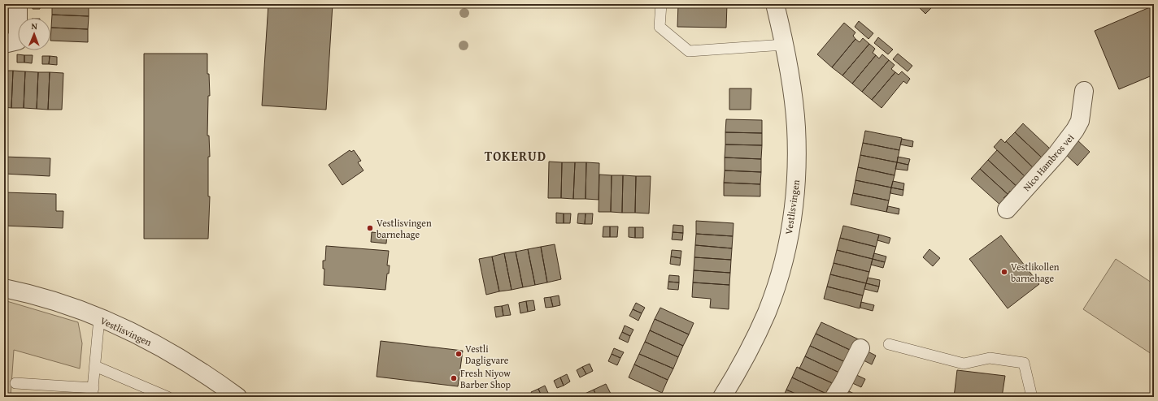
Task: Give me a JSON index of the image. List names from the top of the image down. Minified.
{"streets":{"street":["Nico Hambros vei","Vestlisvingen"]},"districts":["TOKERUD"],"places":["Vestlisvingen barnehage","Vestlikollen barnehage","Vestli Dagligvare","Fresh Niyow Barber Shop"],"north":"top"}
